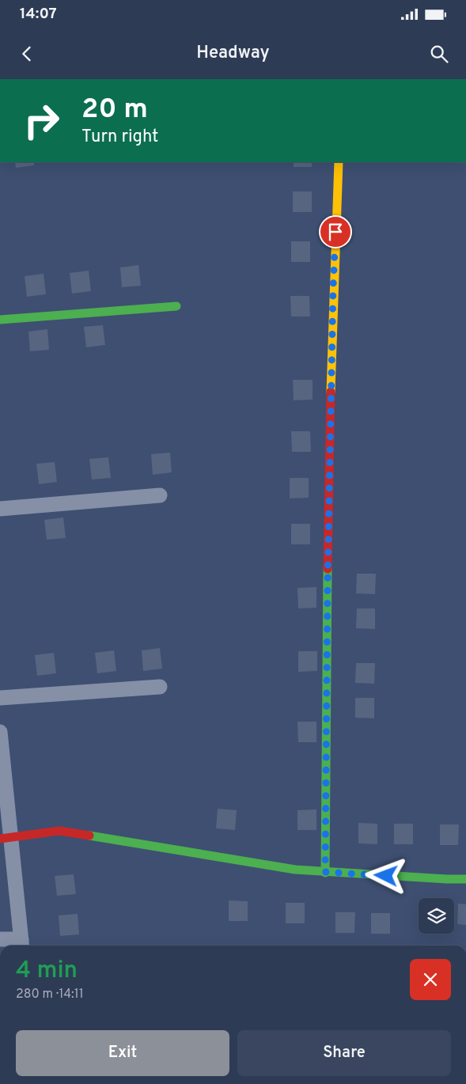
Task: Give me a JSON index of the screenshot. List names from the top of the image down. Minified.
{"page":{"status":"14:07","header":"Headway","turn":["20 m","Turn right"],"heading":["4 min","280 m · 14:11"],"buttons":["Exit","Share"]}}
